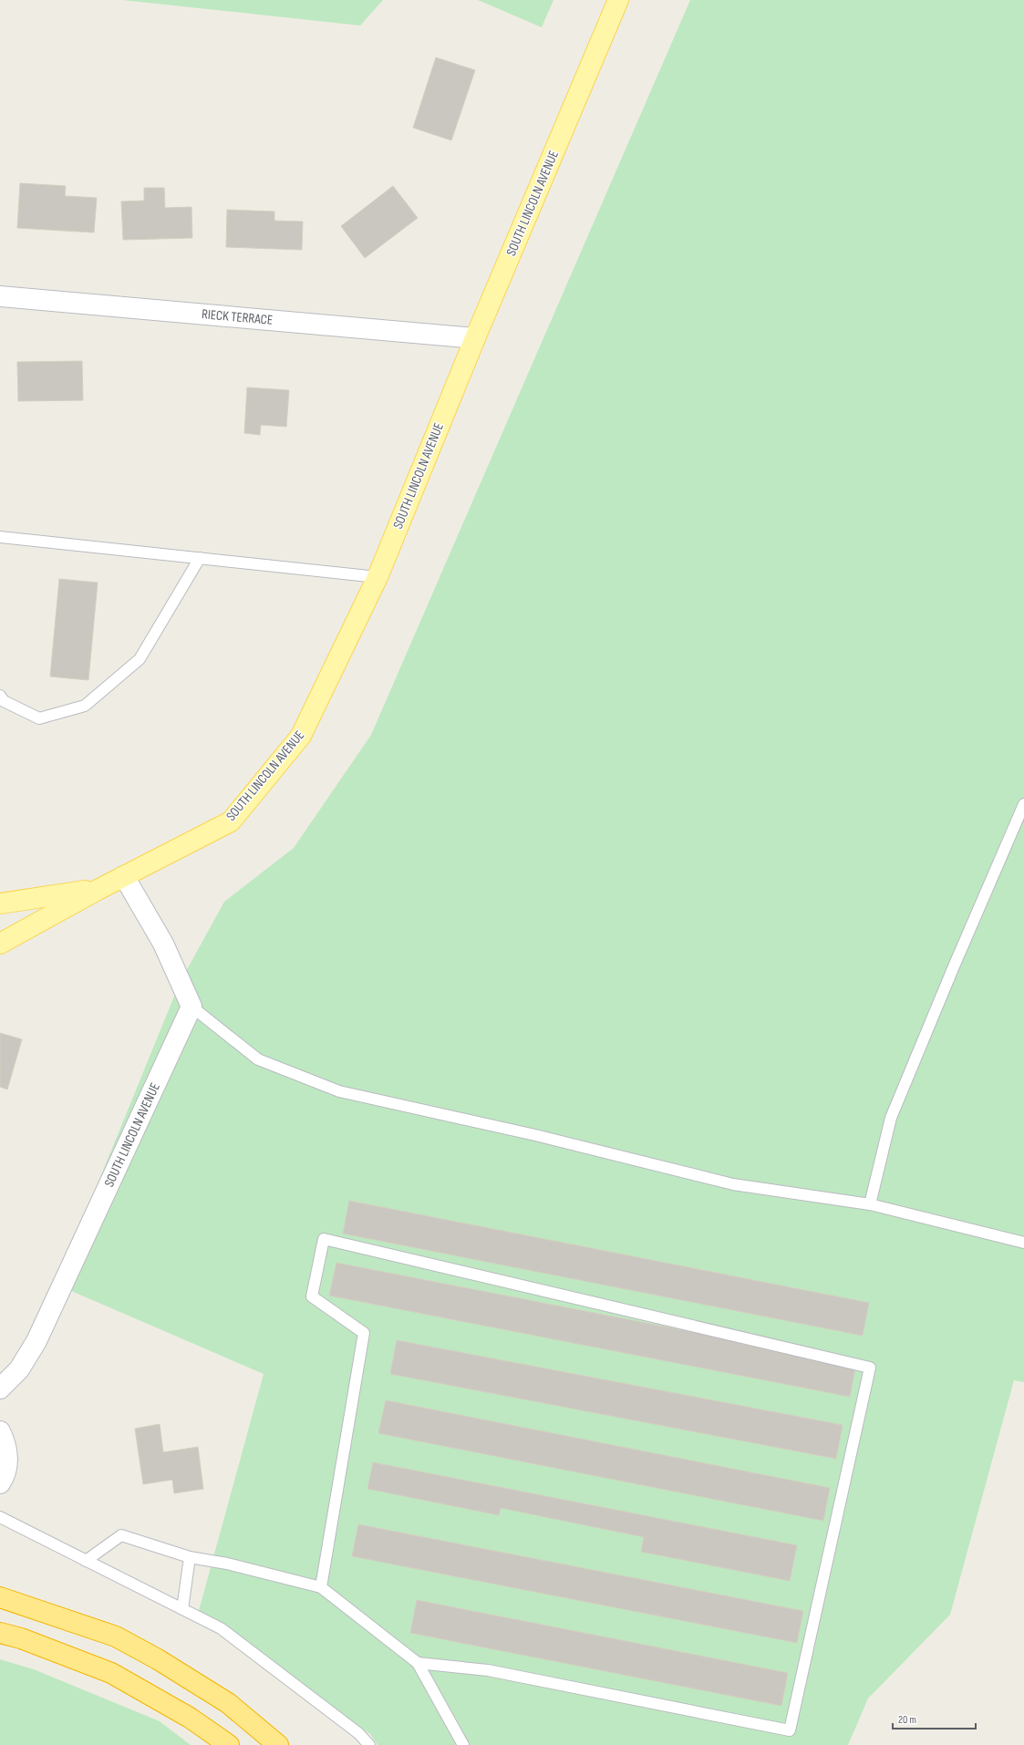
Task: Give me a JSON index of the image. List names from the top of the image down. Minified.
{"streets":{"main road":["SOUTH LINCOLN AVENUE"],"street":["RIECK TERRACE"]},"crossings":[["SOUTH LINCOLN AVENUE","RIECK TERRACE"]],"scale_bar":"20 m"}
